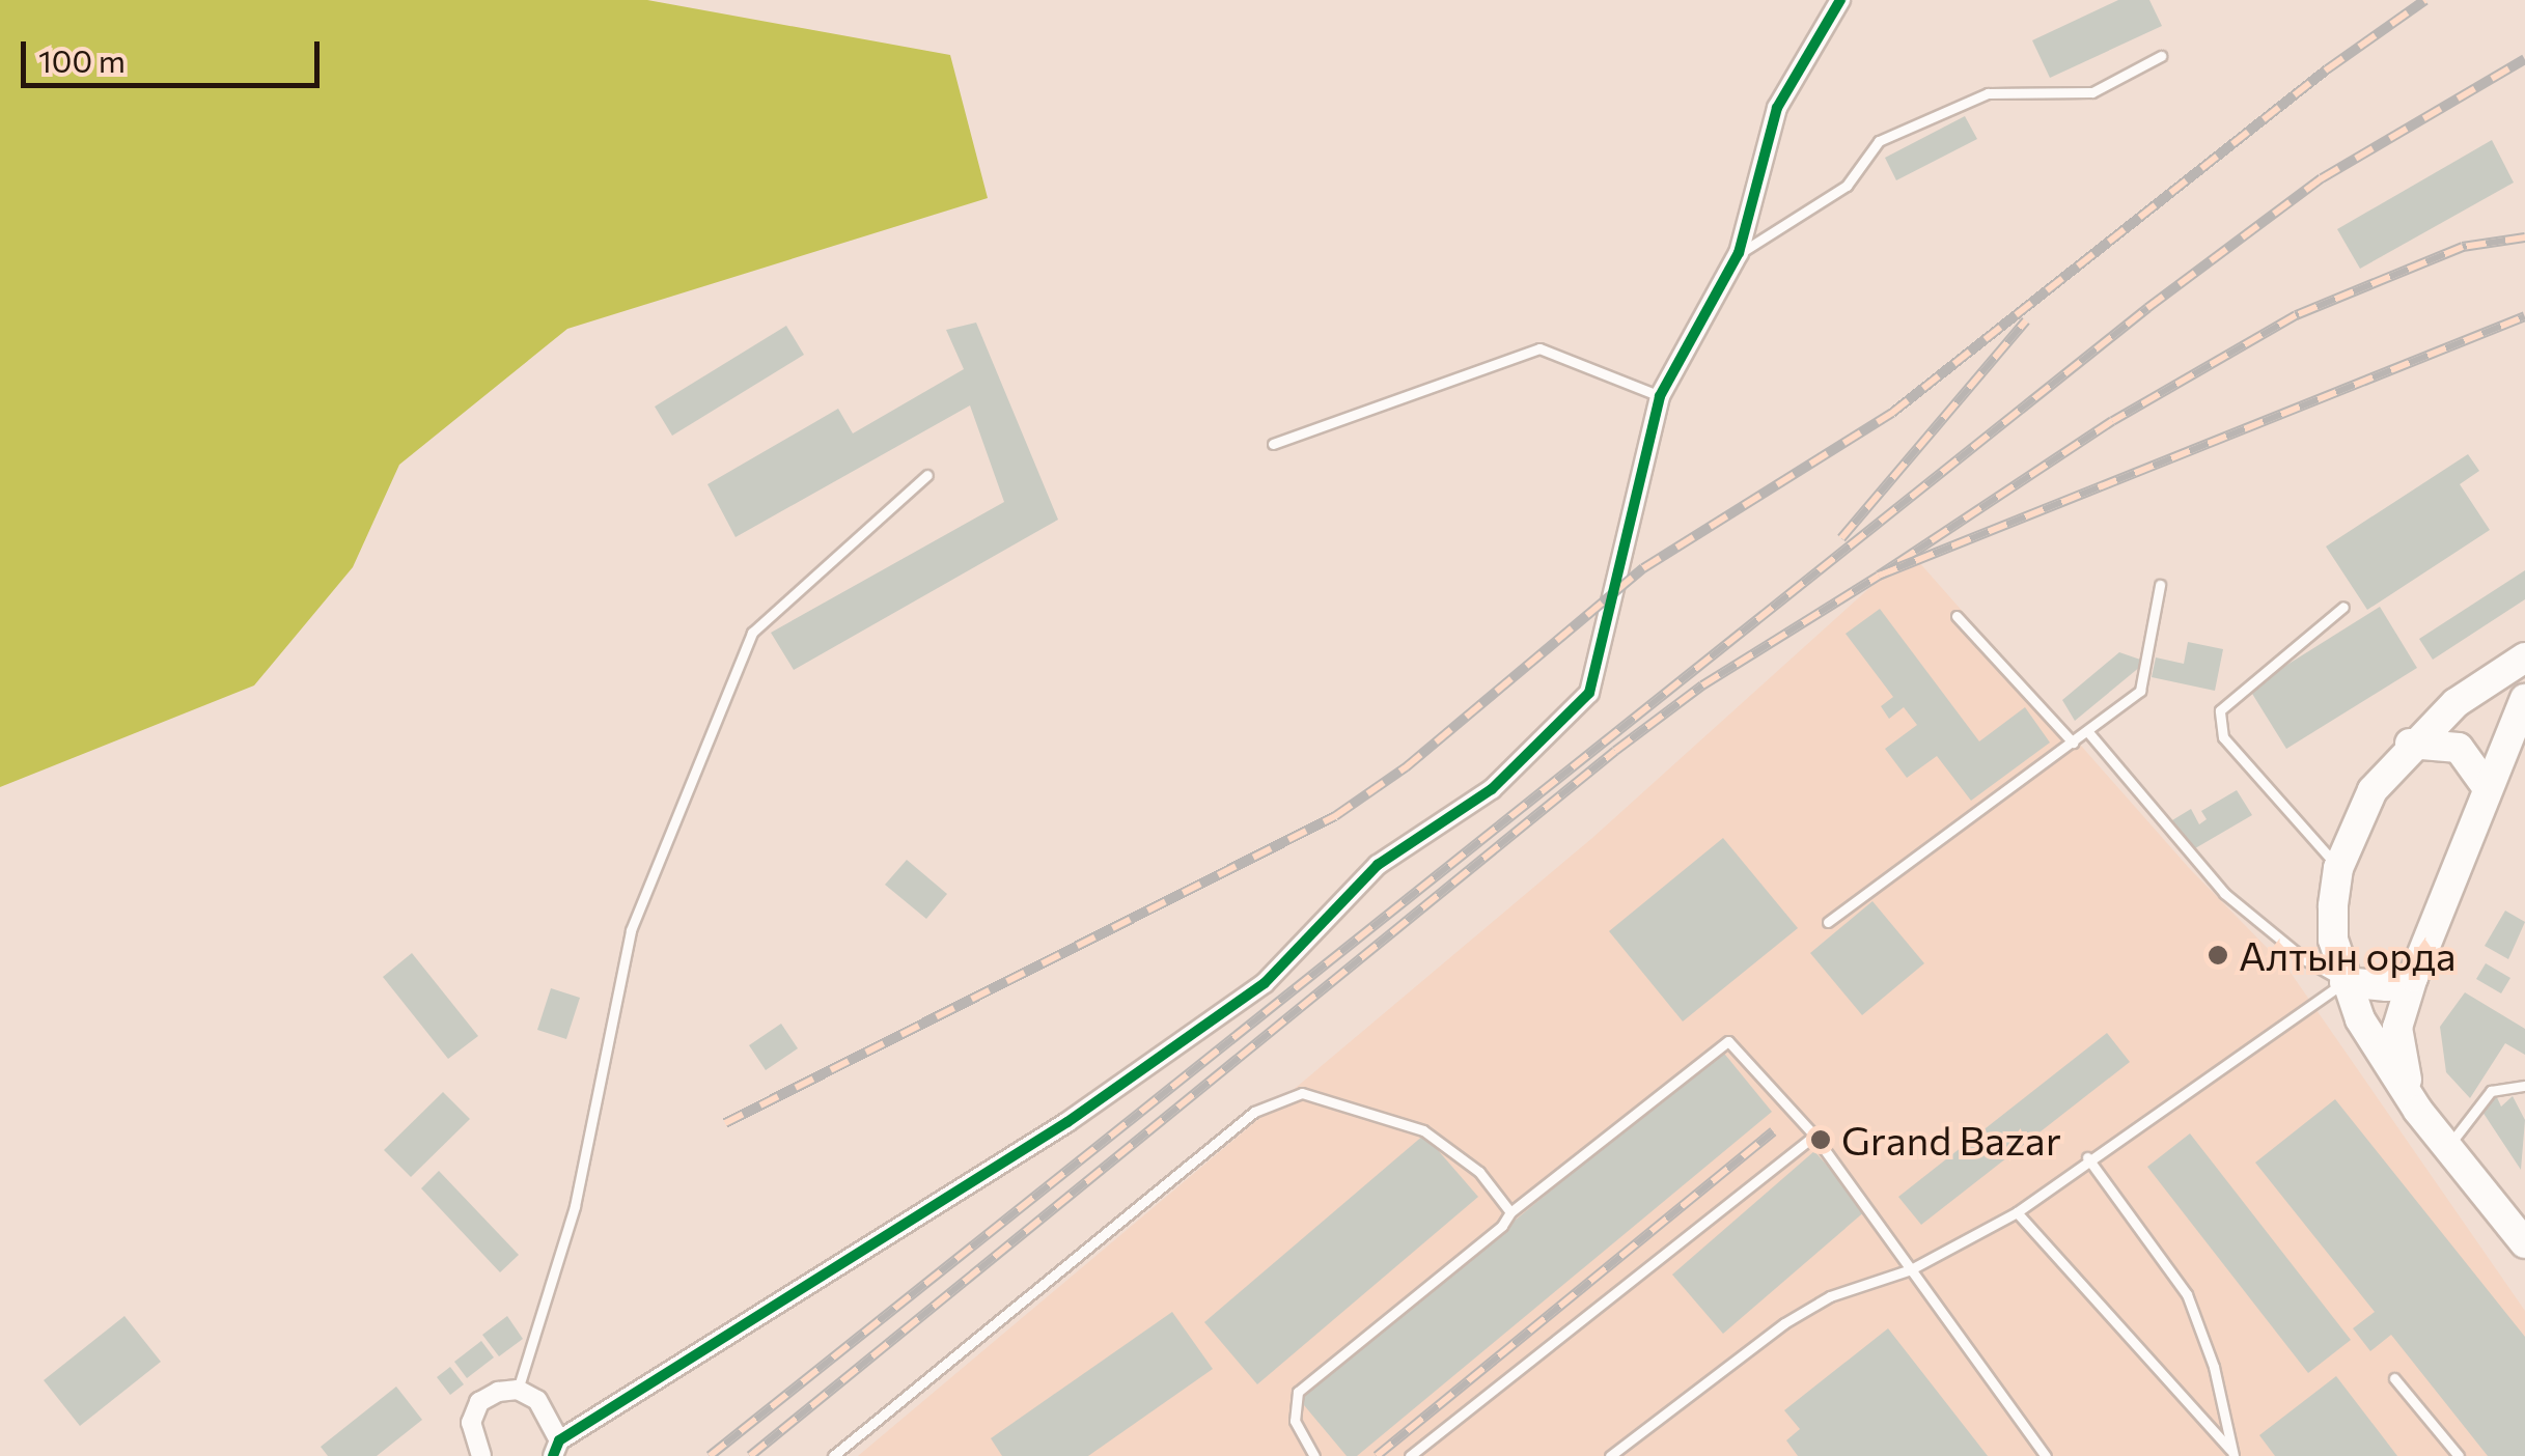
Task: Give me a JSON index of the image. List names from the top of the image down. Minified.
{"places":["Алтын орда","Grand Bazar"],"scale_bar":"100 m"}
